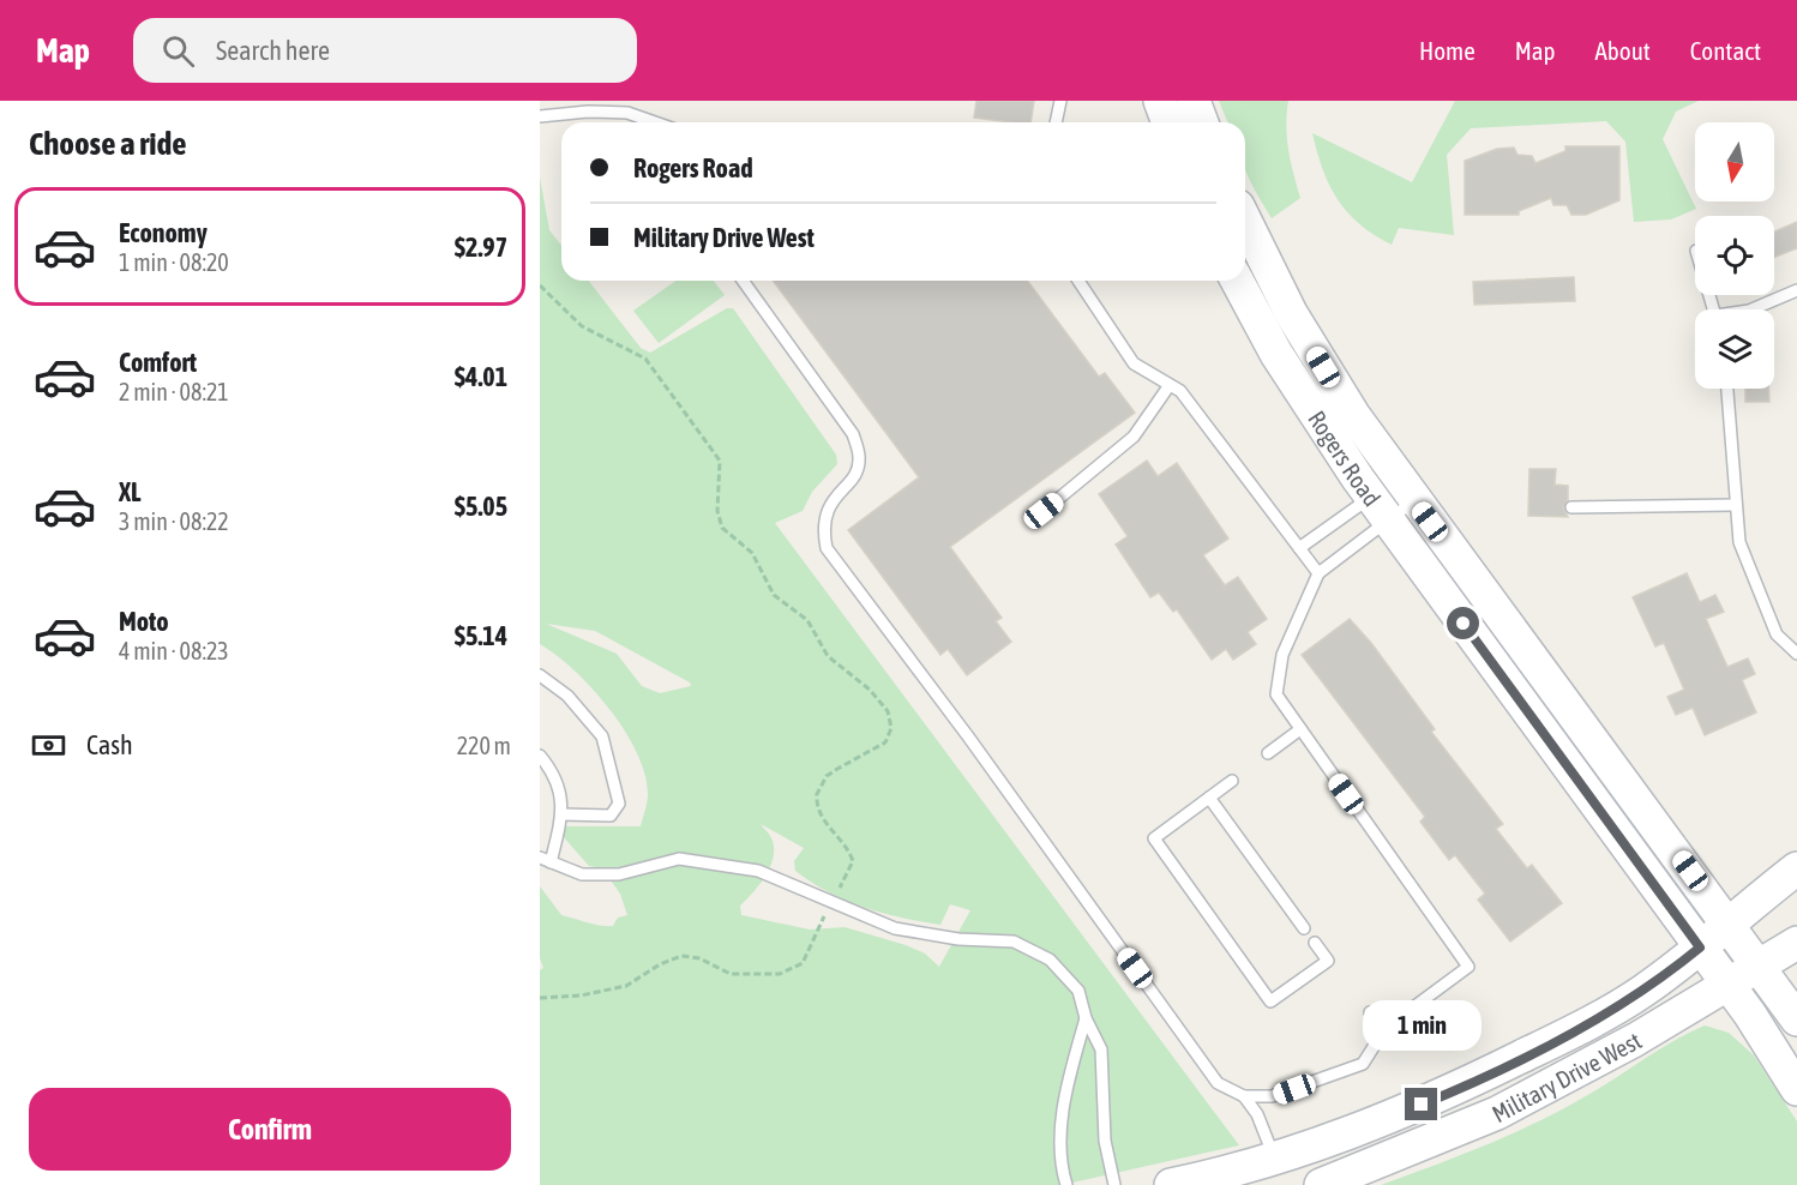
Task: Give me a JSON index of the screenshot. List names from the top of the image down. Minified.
{"streets":{"main road":["Rogers Road","Military Drive West"]},"crossings":[["Rogers Road","Military Drive West"]],"north":"bottom","page":{"header":"Map","search":"Search here","nav":["Home","Map","About","Contact"],"heading":"Choose a ride","banner":["Rogers Road","Military Drive West"],"list":[{"name":"Economy","note":"1 min · 08:20","value":"$2.97"},{"name":"Comfort","note":"2 min · 08:21","value":"$4.01"},{"name":"XL","note":"3 min · 08:22","value":"$5.05"},{"name":"Moto","note":"4 min · 08:23","value":"$5.14"}],"pay":["Cash","220 m"],"bubble":"1 min","buttons":"Confirm"}}
